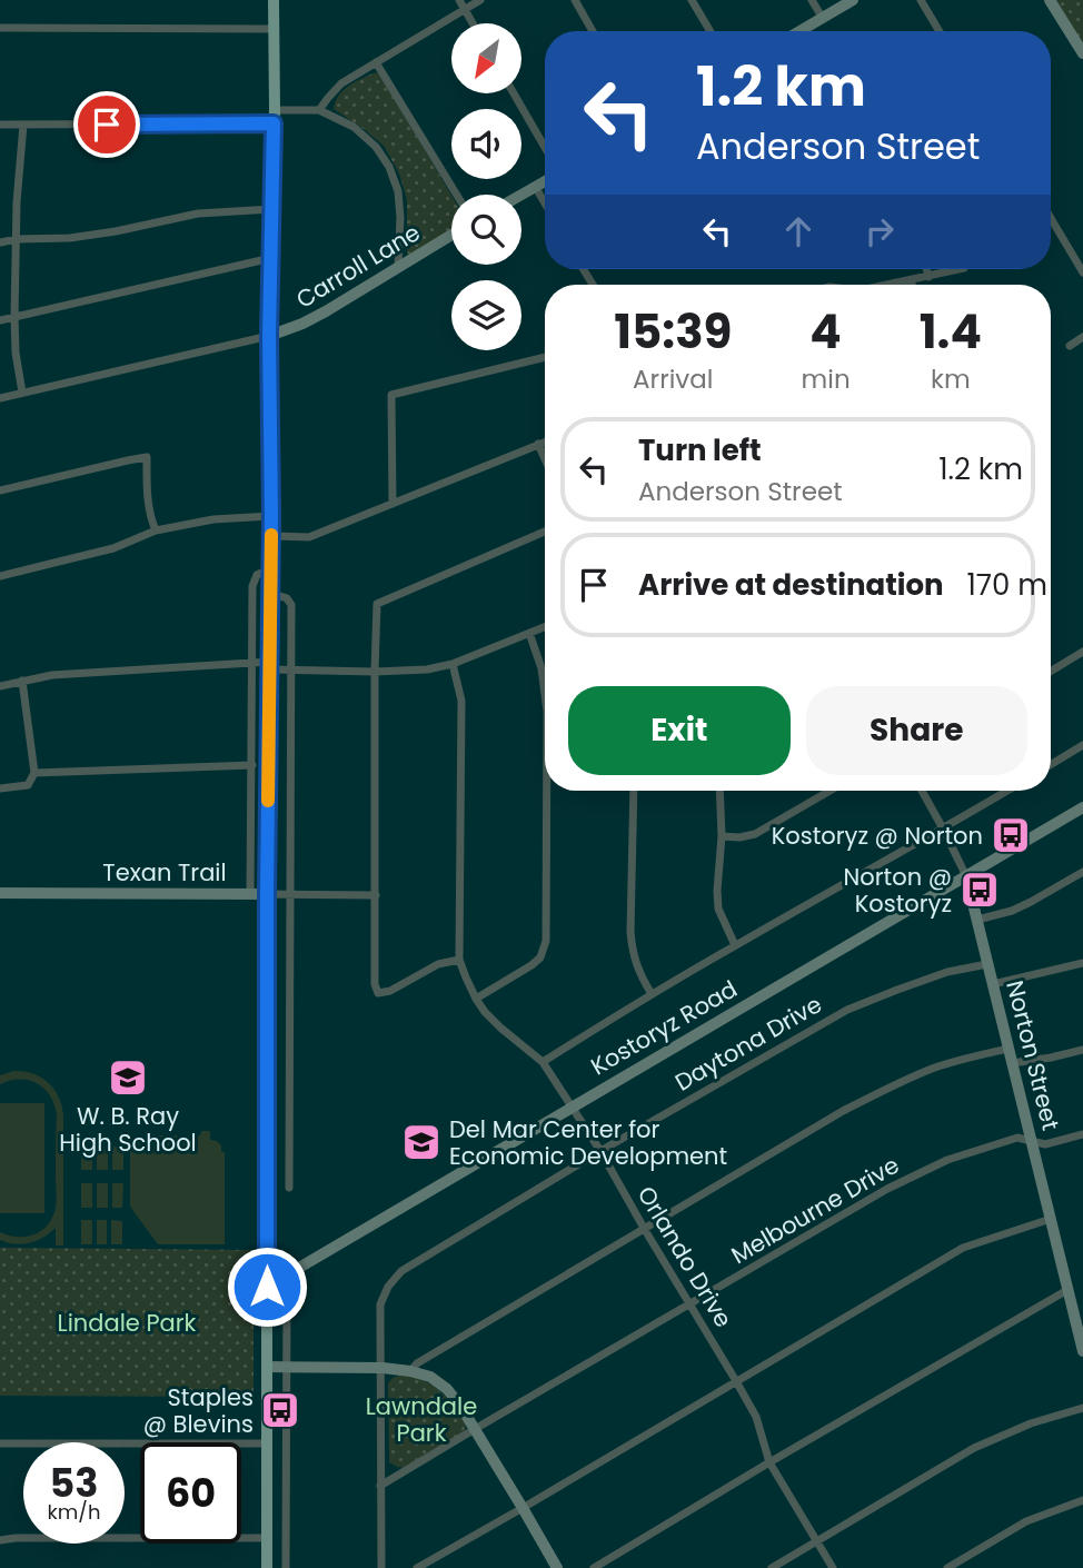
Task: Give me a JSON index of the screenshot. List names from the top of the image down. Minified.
{"streets":{"street":["Carroll Lane","Texan Trail","Kostoryz Road","Daytona Drive","Norton Street","Melbourne Drive","Orlando Drive"]},"crossings":[["Kostoryz Road","Norton Street"],["Kostoryz Road","Orlando Drive"],["Daytona Drive","Norton Street"],["Daytona Drive","Melbourne Drive"],["Daytona Drive","Orlando Drive"],["Norton Street","Melbourne Drive"],["Melbourne Drive","Orlando Drive"]],"parks":["Lindale Park","Lawndale Park"],"places":{"bus stop":["Kostoryz @ Norton","Norton @ Kostoryz","Staples @ Blevins"],"school or university":["W. B. Ray High School","Del Mar Center for Economic Development"]},"north":"bottom left","page":{"turn":["1.2 km","Anderson Street"],"eta":["15:39","Arrival","4","min","1.4","km"],"list":[{"name":"Turn left","note":"Anderson Street","value":"1.2 km"},{"name":"Arrive at destination","value":"170 m"}],"buttons":["Exit","Share"],"speed":"53 km/h","limit":"60"}}
